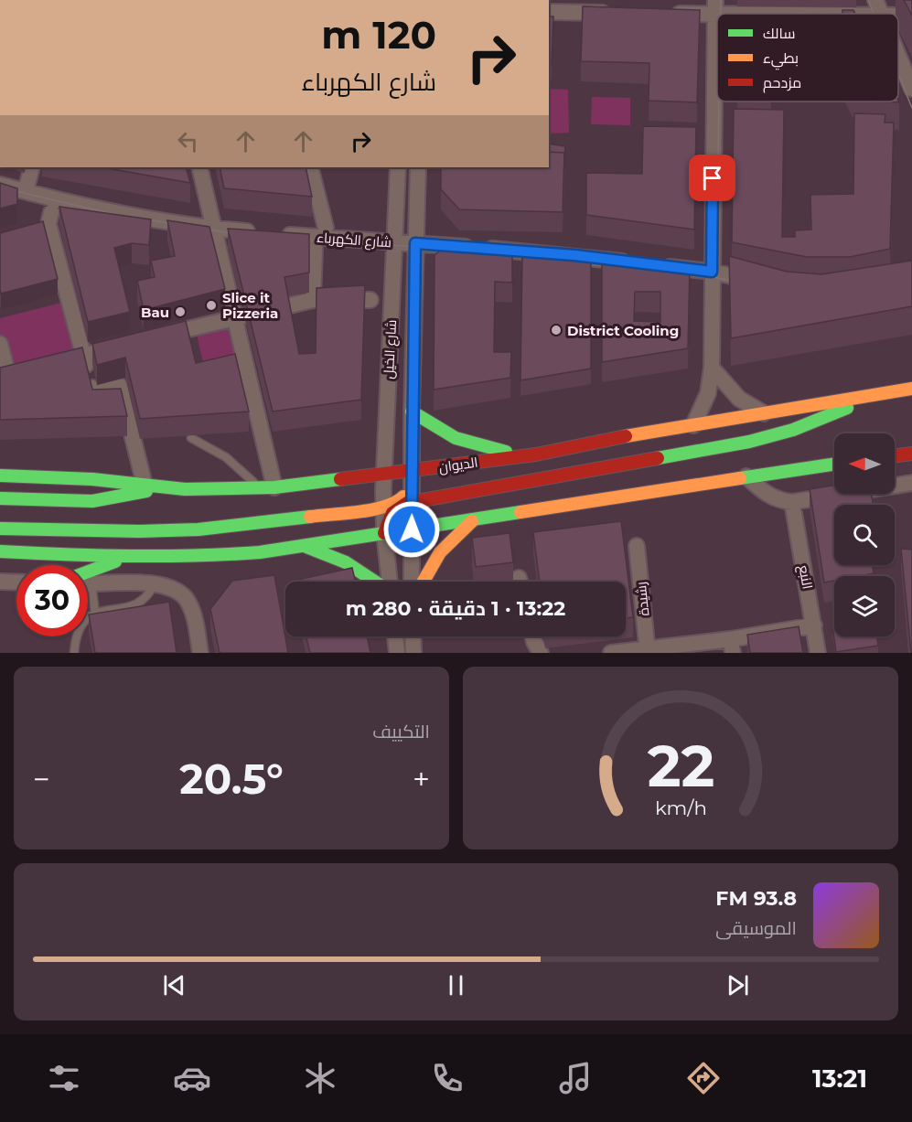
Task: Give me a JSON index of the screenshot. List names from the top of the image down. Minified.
{"streets":{"main road":["الديوان"],"street":["شارع الكهرباء","شارع الخيل","النبع","رشيدة"]},"crossings":[["شارع الكهرباء","شارع الخيل"],["شارع الخيل","الديوان"]],"places":["Slice it Pizzeria","Bau","District Cooling"],"legend":["سالك","بطيء","مزدحم"],"north":"left","page":{"turn":["120 m","شارع الكهرباء"],"limit":"30","trip":"13:22 · 1 دقيقة · 280 m","tile":"التكييف","heat":["−","20.5°","+"],"song":["93.8 FM","الموسيقى"],"tabs":"13:21","gauge":["22","km/h"]}}
